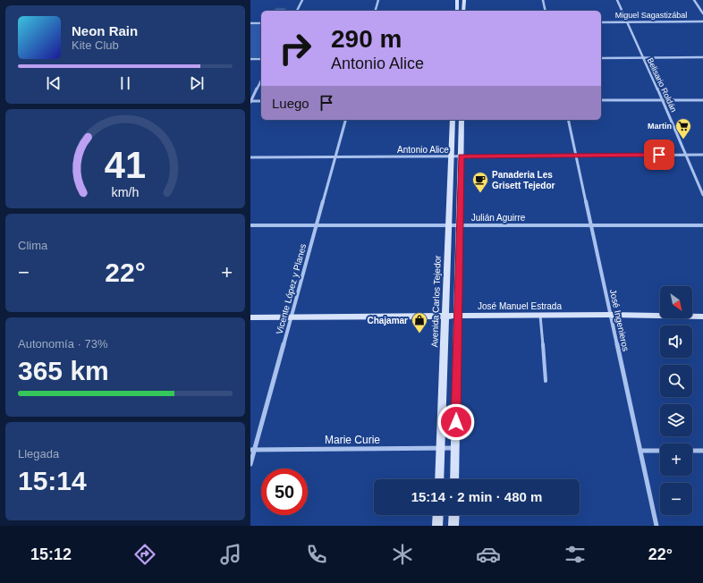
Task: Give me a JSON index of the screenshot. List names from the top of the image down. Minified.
{"streets":{"main road":["Avenida Carlos Tejedor","José Manuel Estrada"],"street":["Miguel Sagastizábal","Belisario Roldán","Antonio Alice","Julián Aguirre","Vicente López y Planes","José Ingenieros","Marie Curie"]},"crossings":[["Miguel Sagastizábal","Belisario Roldán"],["Belisario Roldán","Antonio Alice"],["Antonio Alice","Vicente López y Planes"],["Antonio Alice","Avenida Carlos Tejedor"],["Antonio Alice","José Ingenieros"],["Julián Aguirre","Vicente López y Planes"],["Julián Aguirre","Avenida Carlos Tejedor"],["Julián Aguirre","José Ingenieros"],["Vicente López y Planes","José Manuel Estrada"],["Vicente López y Planes","Marie Curie"],["Avenida Carlos Tejedor","José Manuel Estrada"],["Avenida Carlos Tejedor","Marie Curie"],["José Manuel Estrada","José Ingenieros"]],"places":{"supermarket":["Martin"],"cafe":["Panaderia Les Grisett Tejedor"],"shop":["Chajamar"]},"north":"bottom right","page":{"turn":["290 m","Antonio Alice"],"song":["Neon Rain","Kite Club"],"then":"Luego","tile":["Clima",["Autonomía · 73%","365 km"],["Llegada","15:14"]],"heat":["−","22°","+"],"map_buttons":["+","−"],"limit":"50","trip":"15:14 · 2 min · 480 m","tabs":["15:12","22°"],"gauge":["41","km/h"]}}
